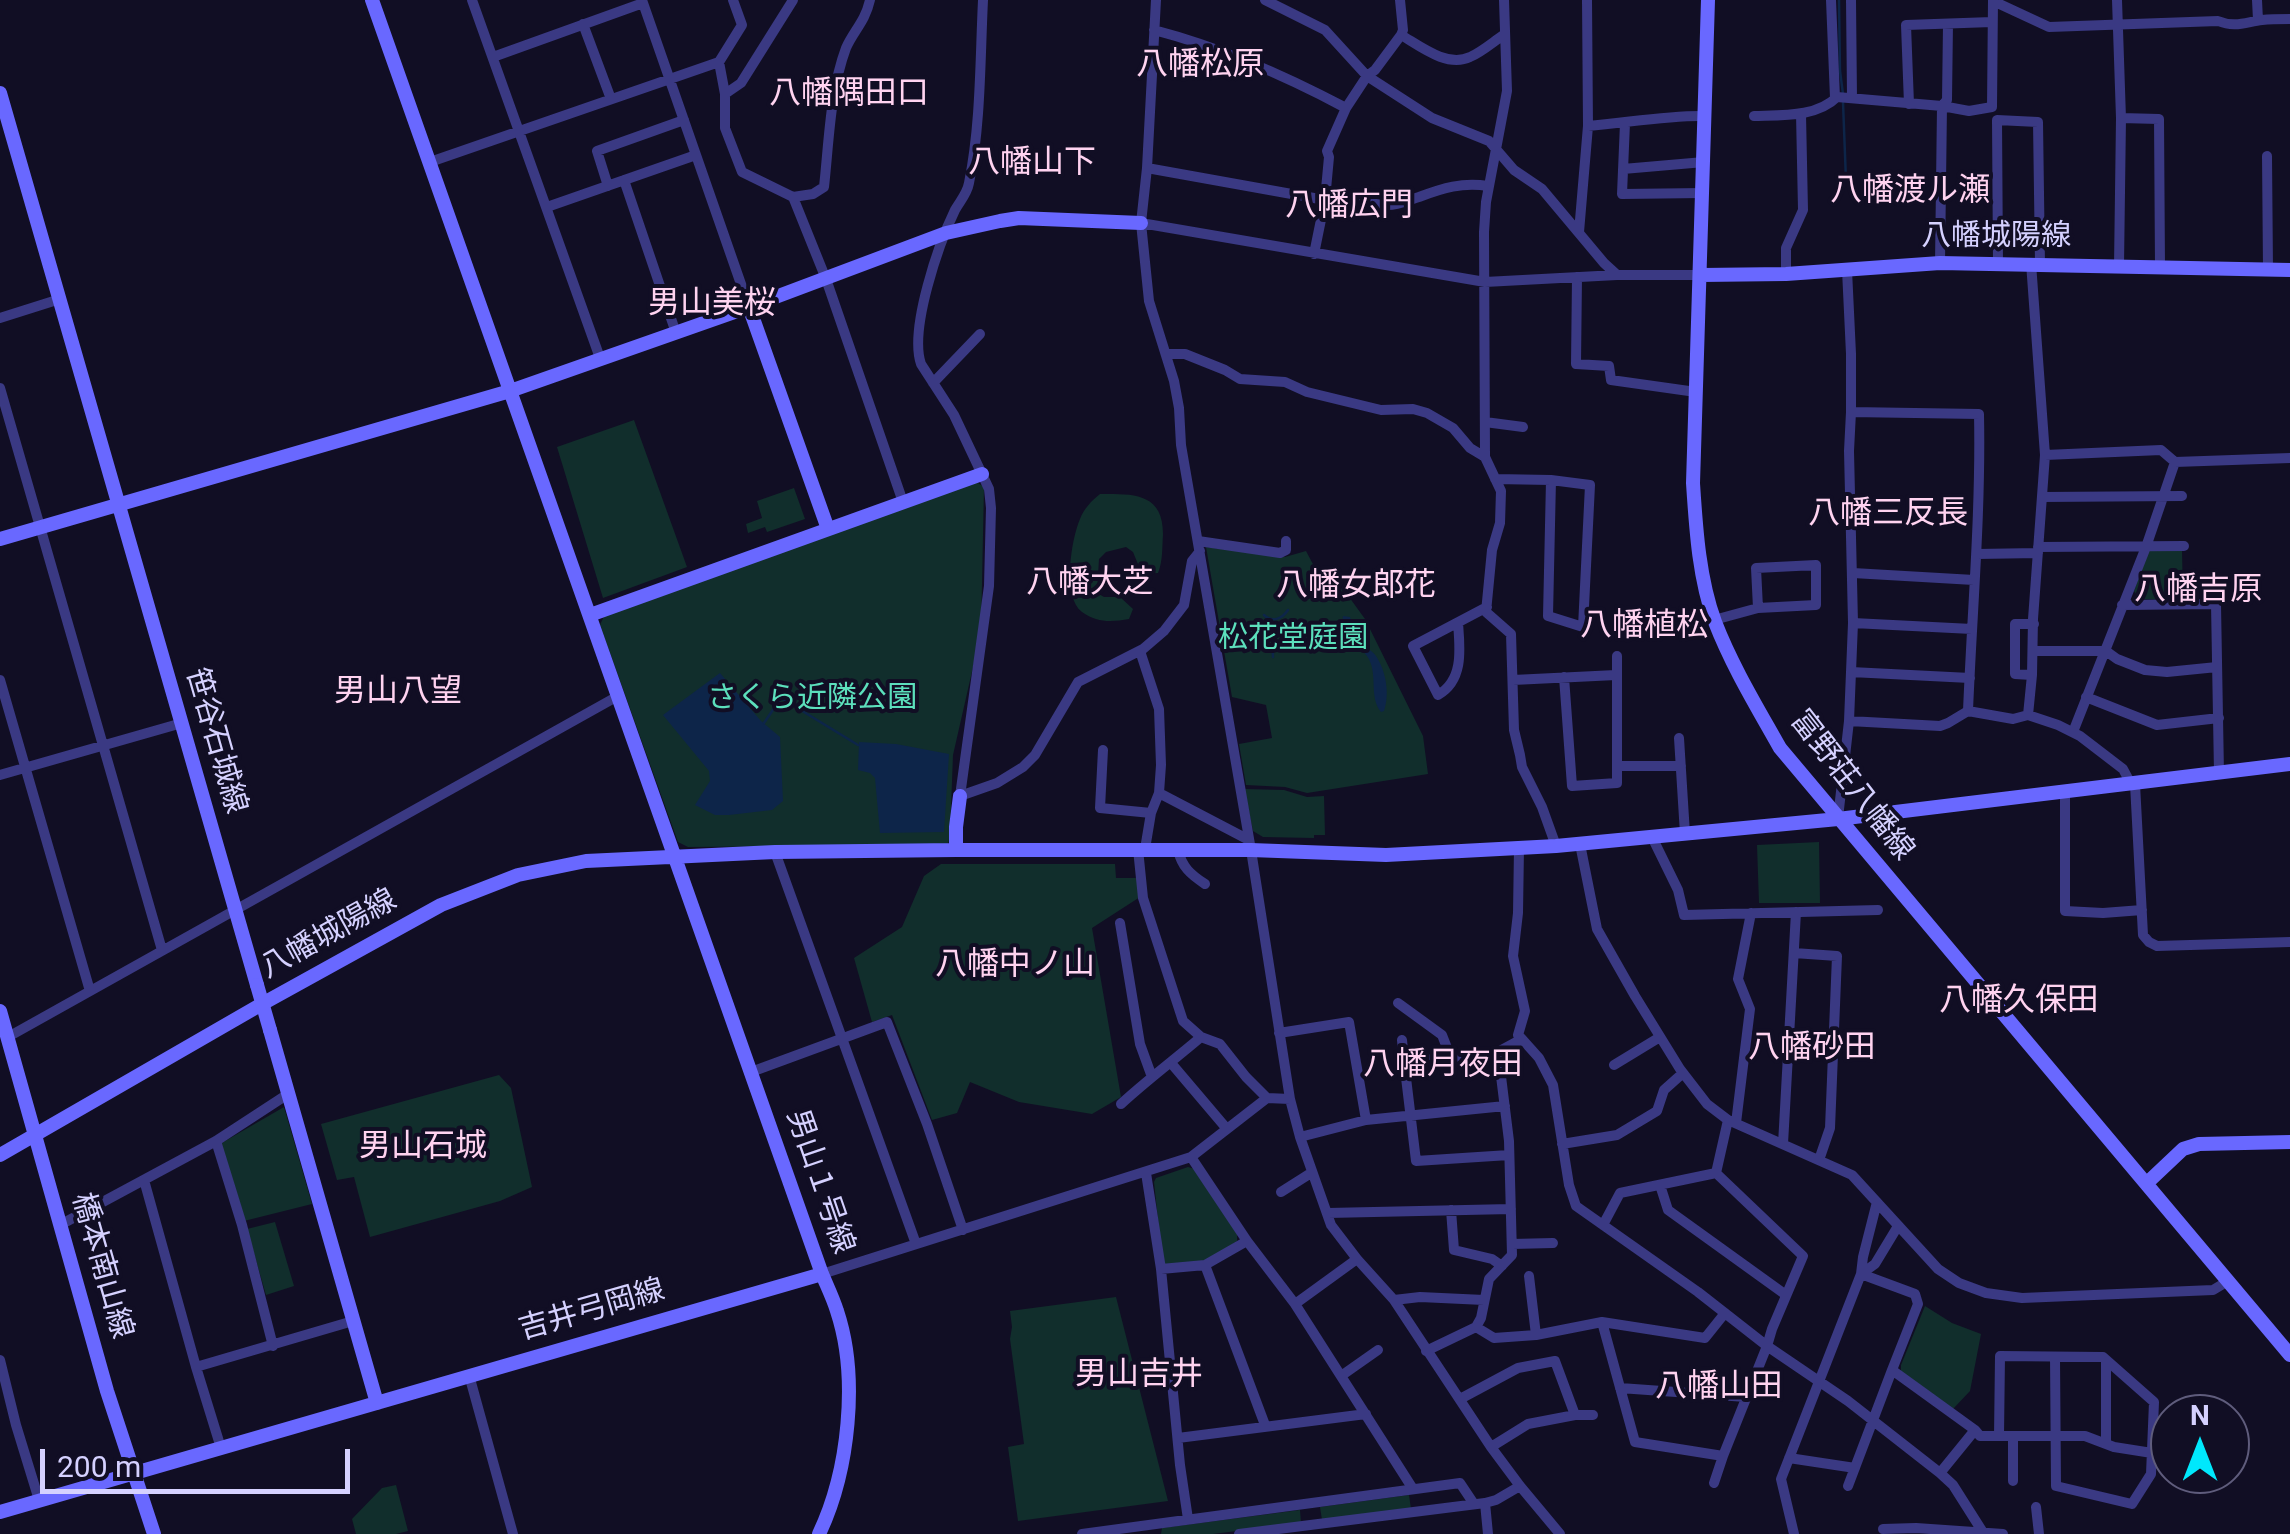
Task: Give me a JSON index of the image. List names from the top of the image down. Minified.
{"streets":{"street":["八幡城陽線","笹谷石城線","富野荘八幡線","男山１号線","橋本南山線","吉井弓岡線"]},"crossings":[["八幡城陽線","富野荘八幡線"],["八幡城陽線","男山１号線"],["八幡城陽線","橋本南山線"],["笹谷石城線","吉井弓岡線"],["男山１号線","吉井弓岡線"],["橋本南山線","吉井弓岡線"]],"districts":["八幡松原","八幡隅田口","八幡山下","八幡渡ル瀬","八幡広門","男山美桜","八幡三反長","八幡大芝","八幡女郎花","八幡吉原","八幡植松","男山八望","八幡中ノ山","八幡久保田","八幡砂田","八幡月夜田","男山石城","男山吉井","八幡山田"],"parks":["松花堂庭園","さくら近隣公園"],"scale_bar":"200 m","north":"top"}
